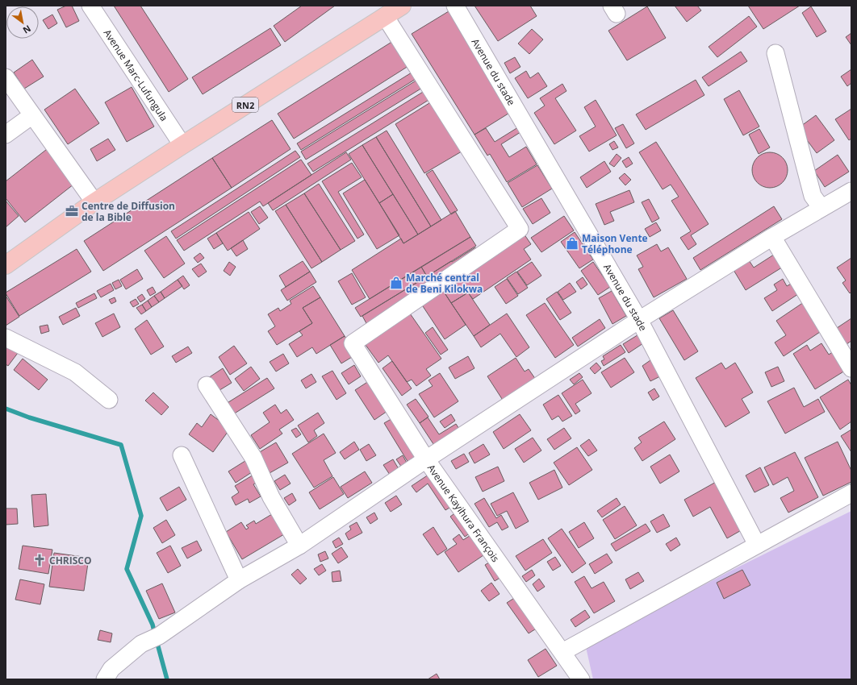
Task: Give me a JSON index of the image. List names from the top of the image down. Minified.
{"streets":{"highway":["RN2"],"street":["Avenue du stade","Avenue Marc-Lufungula","Avenue Kayihura François"]},"crossings":[["Avenue Marc-Lufungula","RN2"],["RN2","Avenue Kayihura François"]],"places":{"office":["Centre de Diffusion de la Bible"],"shop":["Maison Vente Téléphone","Marché central de Beni Kilokwa"],"church":["CHRISCO"]},"north":"bottom right"}
